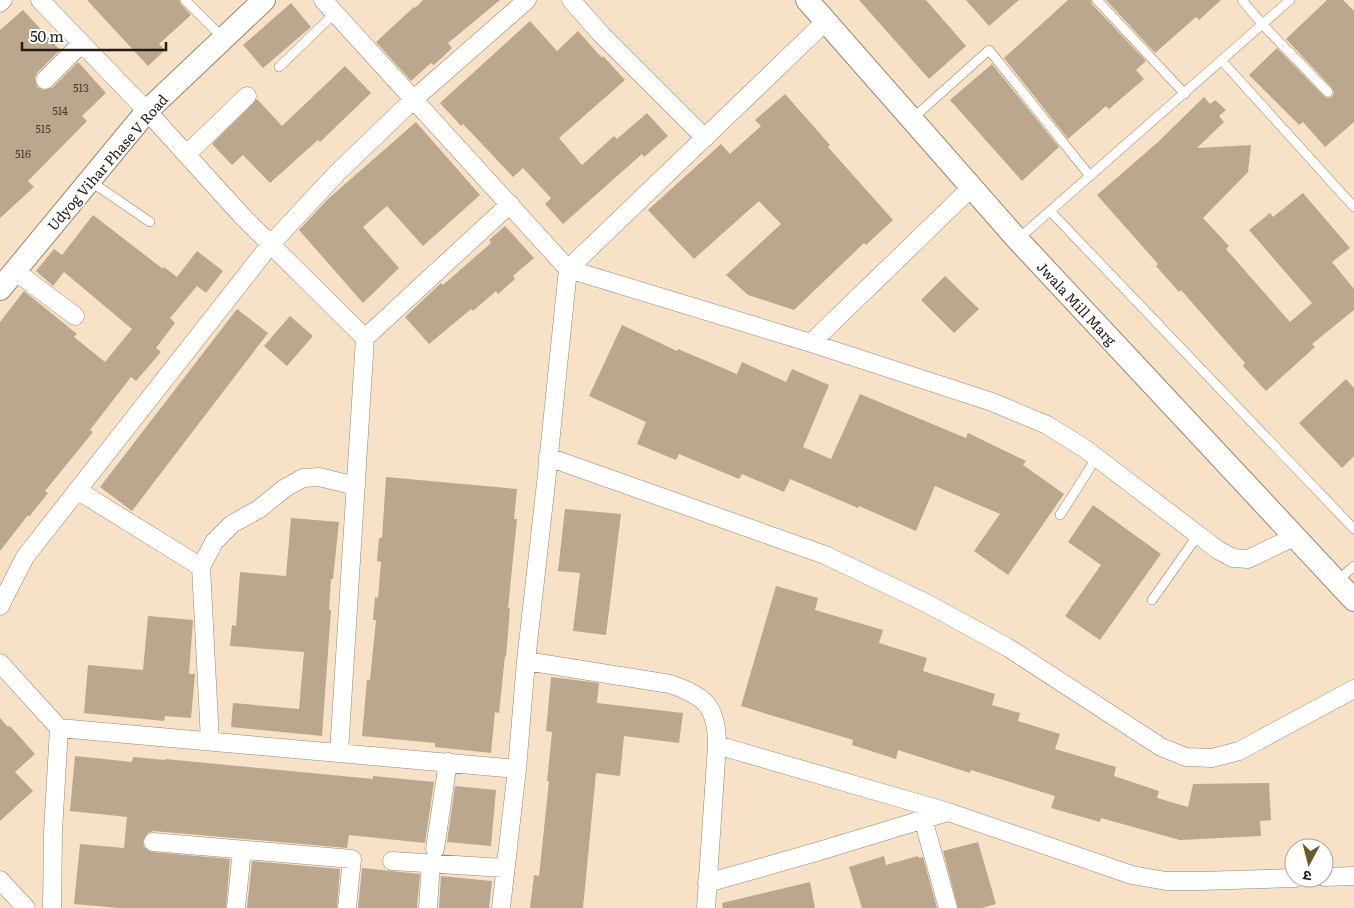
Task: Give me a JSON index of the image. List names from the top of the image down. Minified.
{"streets":{"street":["Udyog Vihar Phase V Road","Jwala Mill Marg"]},"house_numbers":["513","514","515","516"],"scale_bar":"50 m","north":"bottom"}
